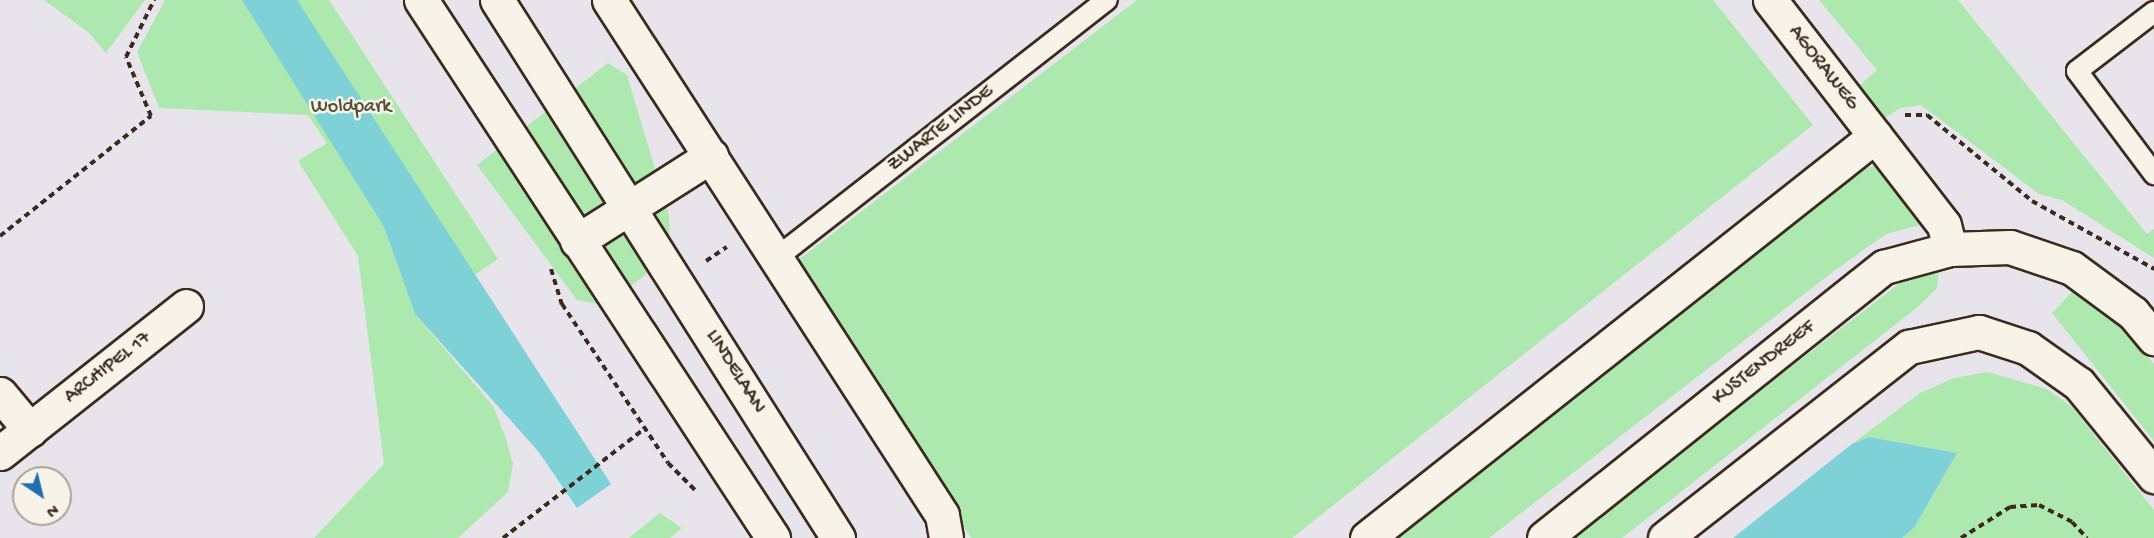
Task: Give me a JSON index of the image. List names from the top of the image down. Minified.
{"streets":{"main road":["AGORAWEG","KUSTENDREEF","ARCHIPEL 17","LINDELAAN"],"lane":["ZWARTE LINDE"]},"crossings":[["AGORAWEG","KUSTENDREEF"]],"parks":["Woldpark"],"north":"bottom right"}
